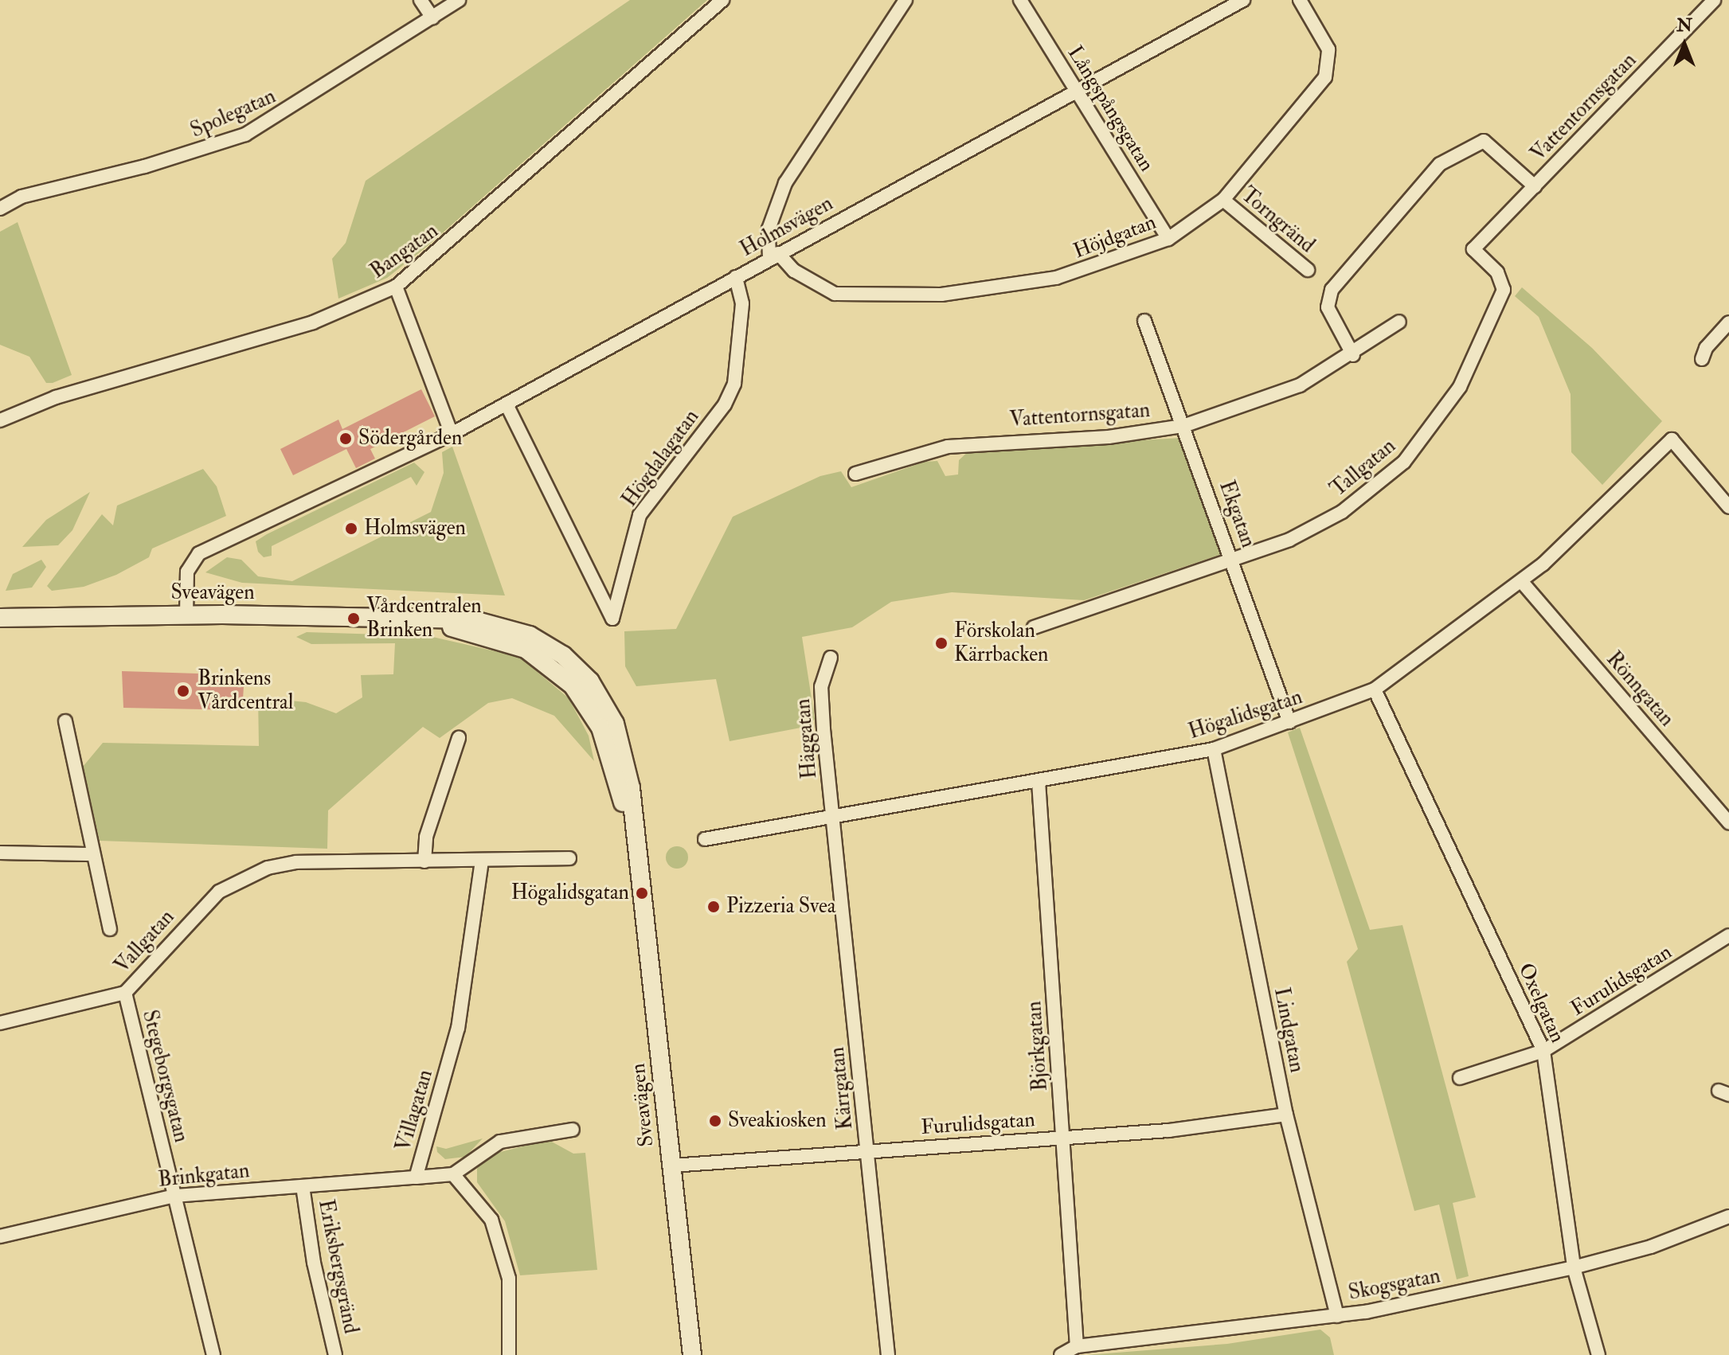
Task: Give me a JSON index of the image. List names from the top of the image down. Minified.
{"streets":{"main road":["Sveavägen"],"street":["Vattentornsgatan","Långspångsgatan","Spolegatan","Torngränd","Holmsvägen","Höjdgatan","Bangatan","Högdalagatan","Tallgatan","Ekgatan","Rönngatan","Högalidsgatan","Häggatan","Vallgatan","Furulidsgatan","Oxelgatan","Lindgatan","Björkgatan","Stegeborgsgatan","Kärrgatan","Villagatan","Brinkgatan","Eriksbergsgränd","Skogsgatan"]},"crossings":[["Vattentornsgatan","Tallgatan"],["Vattentornsgatan","Ekgatan"],["Långspångsgatan","Holmsvägen"],["Långspångsgatan","Höjdgatan"],["Torngränd","Höjdgatan"],["Holmsvägen","Höjdgatan"],["Holmsvägen","Högdalagatan"],["Holmsvägen","Sveavägen"],["Tallgatan","Ekgatan"],["Ekgatan","Högalidsgatan"],["Sveavägen","Furulidsgatan"],["Rönngatan","Högalidsgatan"],["Högalidsgatan","Häggatan"],["Högalidsgatan","Oxelgatan"],["Högalidsgatan","Lindgatan"],["Högalidsgatan","Björkgatan"],["Högalidsgatan","Kärrgatan"],["Häggatan","Kärrgatan"],["Vallgatan","Stegeborgsgatan"],["Furulidsgatan","Oxelgatan"],["Furulidsgatan","Lindgatan"],["Furulidsgatan","Björkgatan"],["Furulidsgatan","Kärrgatan"],["Oxelgatan","Skogsgatan"],["Lindgatan","Skogsgatan"],["Björkgatan","Skogsgatan"],["Stegeborgsgatan","Brinkgatan"],["Villagatan","Brinkgatan"],["Brinkgatan","Eriksbergsgränd"]],"places":["Södergården","Holmsvägen","Vårdcentralen Brinken","Förskolan Kärrbacken","Brinkens Vårdcentral","Högalidsgatan","Pizzeria Svea","Sveakiosken"],"north":"top"}
